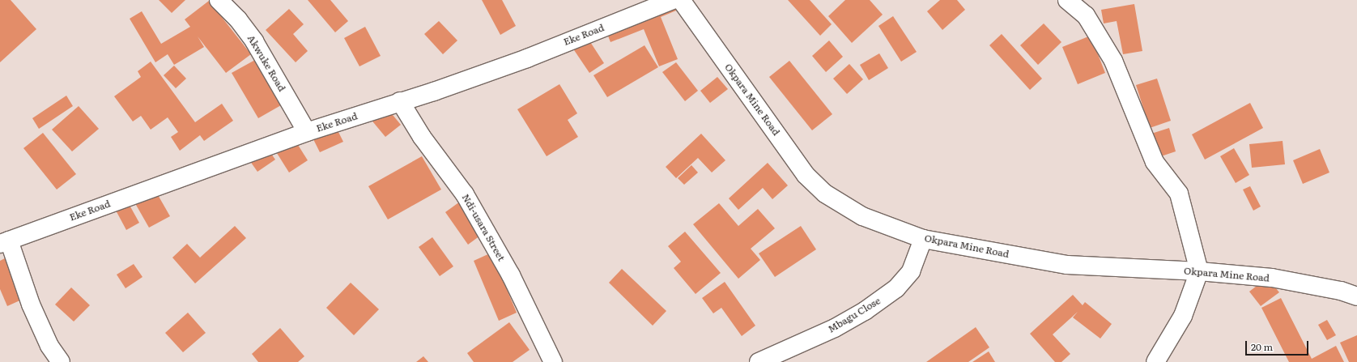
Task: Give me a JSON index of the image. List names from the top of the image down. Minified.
{"streets":{"street":["Eke Road","Akwuke Road","Okpara Mine Road","Ndi-usara Street","Mbagu Close"]},"crossings":[["Eke Road","Akwuke Road"],["Eke Road","Ndi-usara Street"],["Okpara Mine Road","Mbagu Close"]],"scale_bar":"20 m"}
